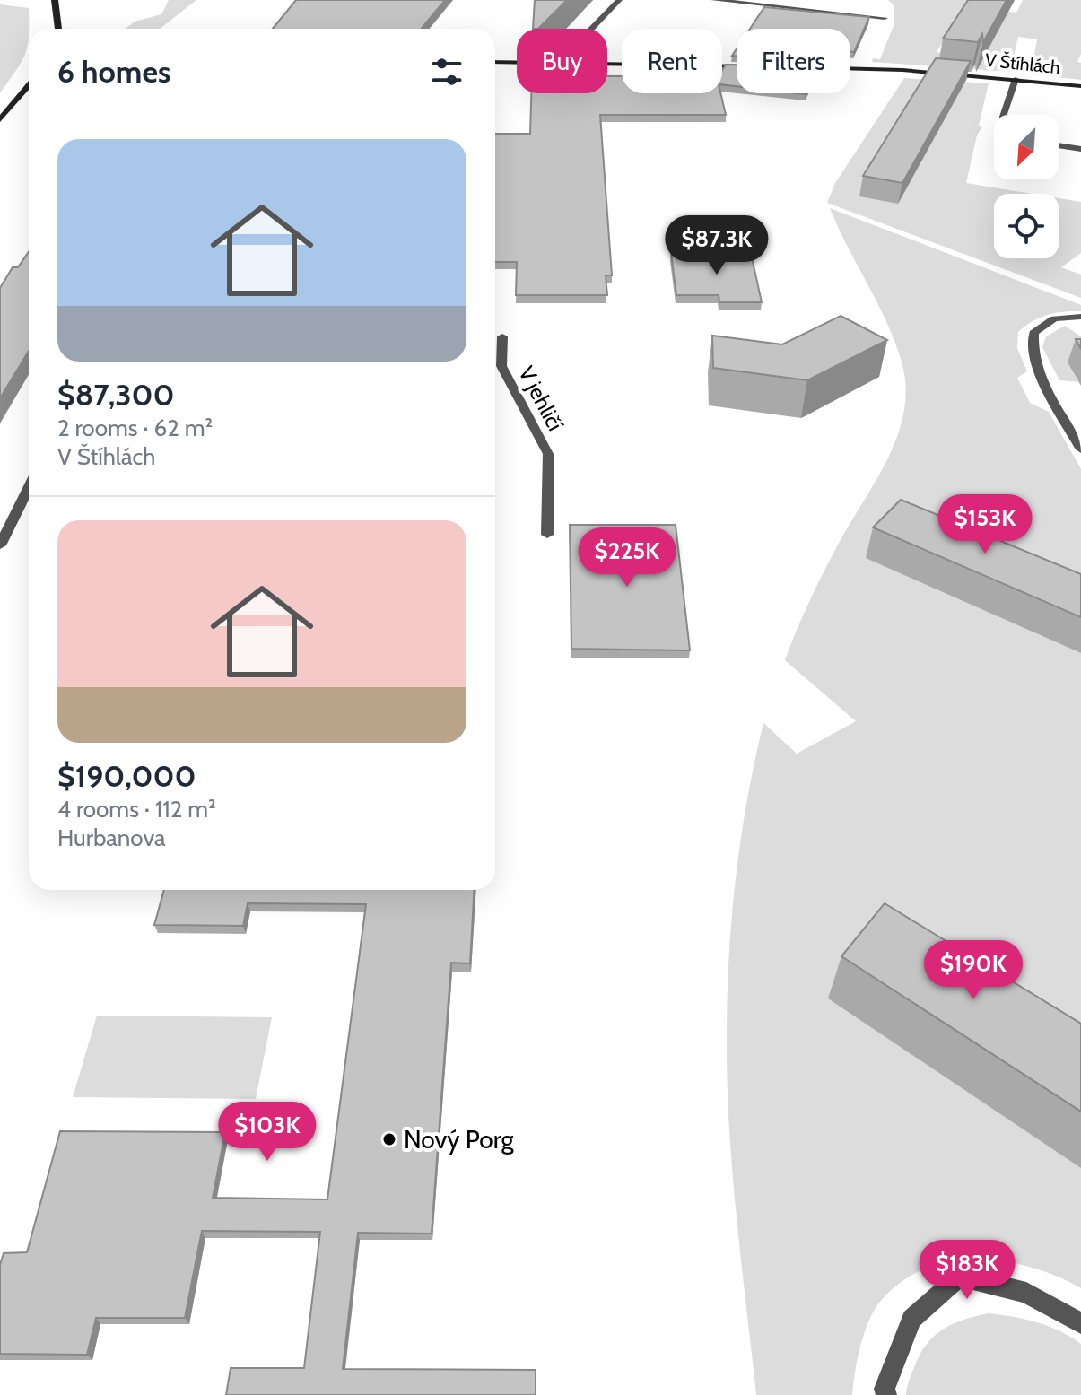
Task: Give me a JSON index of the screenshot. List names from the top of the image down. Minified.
{"streets":{"street":["V Štíhlách","V jehličí"]},"places":["Nový Porg"],"north":"bottom left","page":{"chip":["Buy","Rent","Filters"],"heading":"6 homes","list":[{"name":"$87,300","note":"2 rooms · 62 m² · V Štíhlách"},{"name":"$190,000","note":"4 rooms · 112 m² · Hurbanova"}],"price":["$87.3K","$153K","$225K","$190K","$103K","$183K"]}}
